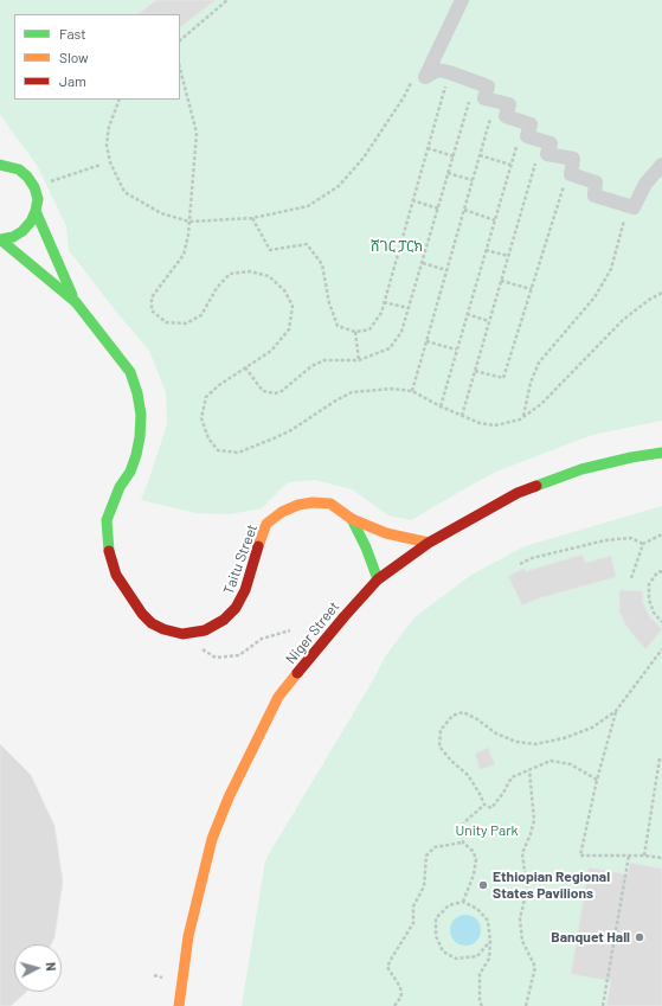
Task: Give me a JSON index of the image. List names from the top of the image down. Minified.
{"streets":{"main road":["Taitu Street","Niger Street"]},"crossings":[["Taitu Street","Niger Street"]],"parks":["ሸገር ፓርክ","Unity Park"],"places":["Ethiopian Regional States Pavilions","Banquet Hall"],"legend":["Fast","Slow","Jam"],"north":"right"}
